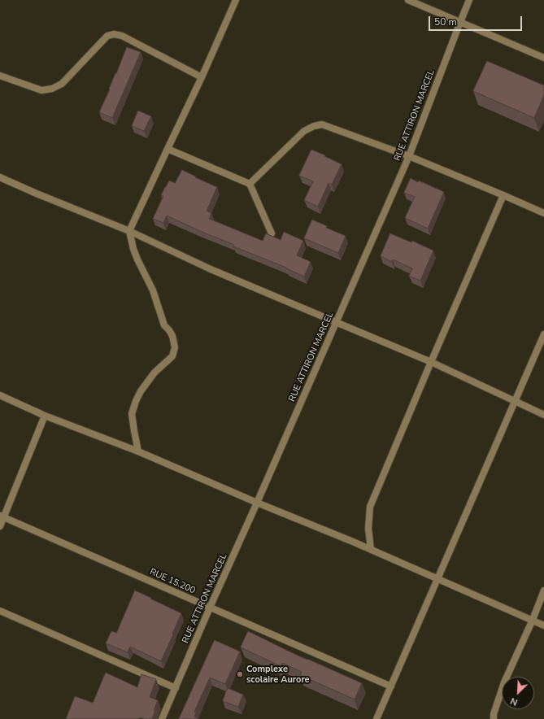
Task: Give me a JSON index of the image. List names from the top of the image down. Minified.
{"streets":{"street":["RUE ATTIRON MARCEL","RUE 15.200"]},"crossings":[["RUE ATTIRON MARCEL","RUE 15.200"]],"places":["Complexe scolaire Aurore"],"scale_bar":"50 m","north":"bottom left"}
